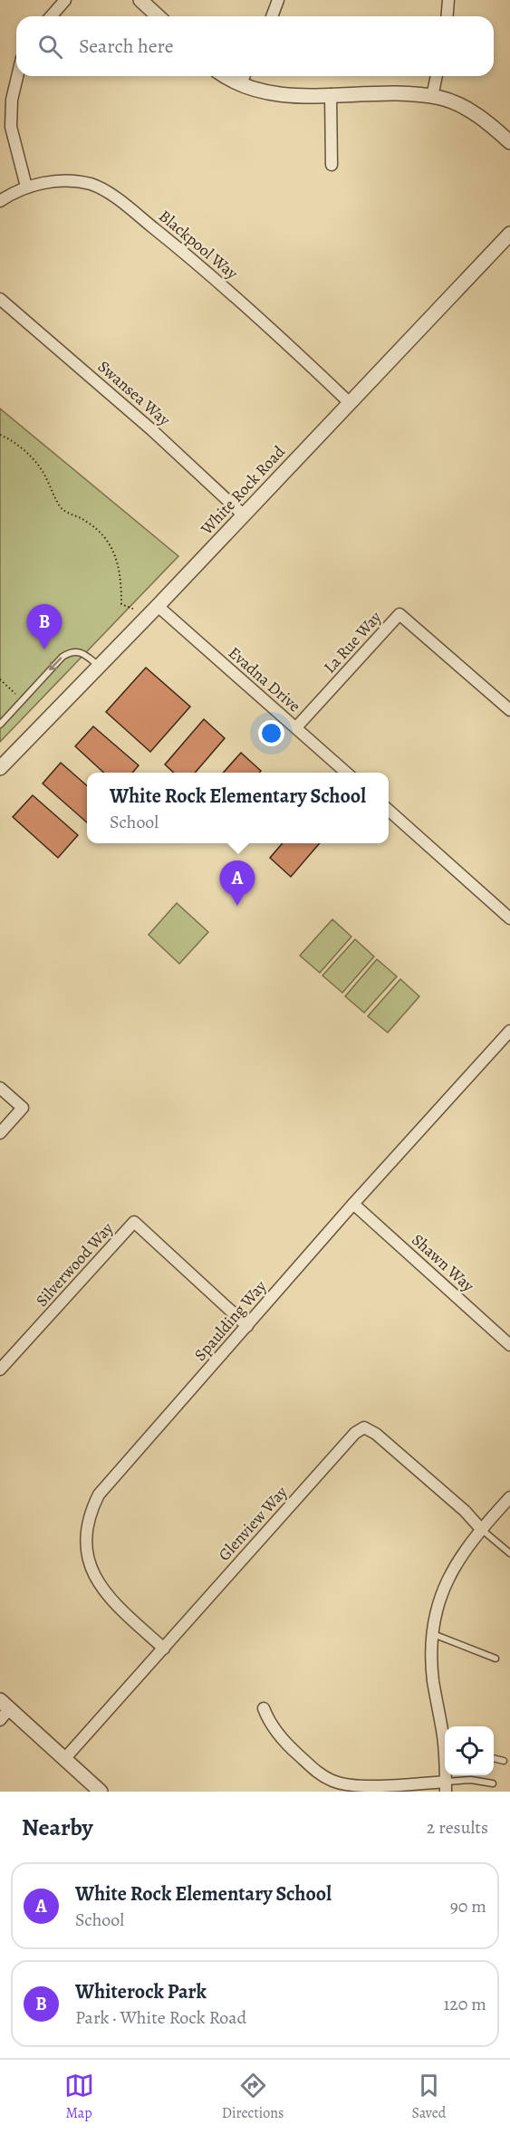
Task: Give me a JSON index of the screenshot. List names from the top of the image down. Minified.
{"streets":{"street":["Blackpool Way","Swansea Way","White Rock Road","La Rue Way","Evadna Drive","Shawn Way","Silverwood Way","Spaulding Way","Glenview Way"]},"crossings":[["Blackpool Way","White Rock Road"],["Swansea Way","White Rock Road"],["White Rock Road","Evadna Drive"],["La Rue Way","Evadna Drive"],["Shawn Way","Spaulding Way"],["Silverwood Way","Spaulding Way"],["Spaulding Way","Glenview Way"]],"page":{"search":"Search here","pins":["B","A"],"popup":["White Rock Elementary School","School"],"heading":["Nearby","2 results"],"list":[{"mark":"A","name":"White Rock Elementary School","note":"School","value":"90 m"},{"mark":"B","name":"Whiterock Park","note":"Park · White Rock Road","value":"120 m"}],"nav":["Map","Directions","Saved"]}}
